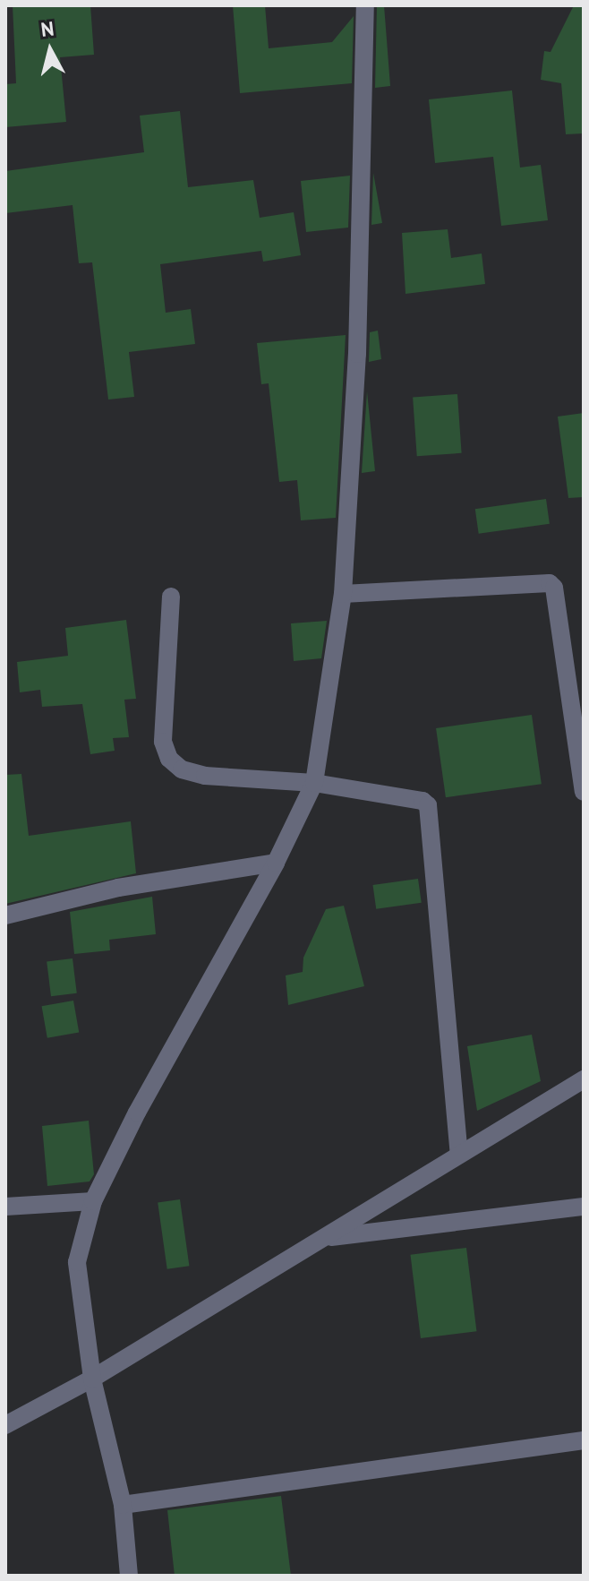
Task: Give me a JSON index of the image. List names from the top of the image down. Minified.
{"north":"top"}
